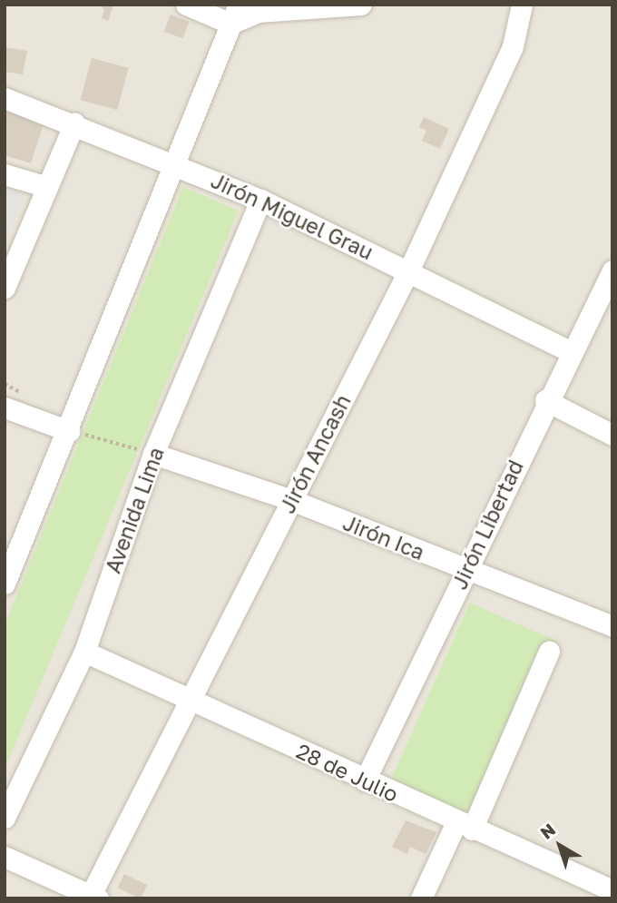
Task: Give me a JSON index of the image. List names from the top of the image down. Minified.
{"streets":{"street":["Jirón Miguel Grau","Jirón Ancash","Avenida Lima","Jirón Libertad","Jirón Ica","28 de Julio"]},"crossings":[["Jirón Miguel Grau","Jirón Ancash"],["Jirón Miguel Grau","Avenida Lima"],["Jirón Miguel Grau","Jirón Libertad"],["Jirón Ancash","Jirón Ica"],["Jirón Ancash","28 de Julio"],["Avenida Lima","Jirón Ica"],["Avenida Lima","28 de Julio"],["Jirón Libertad","Jirón Ica"],["Jirón Libertad","28 de Julio"]],"north":"top left"}
